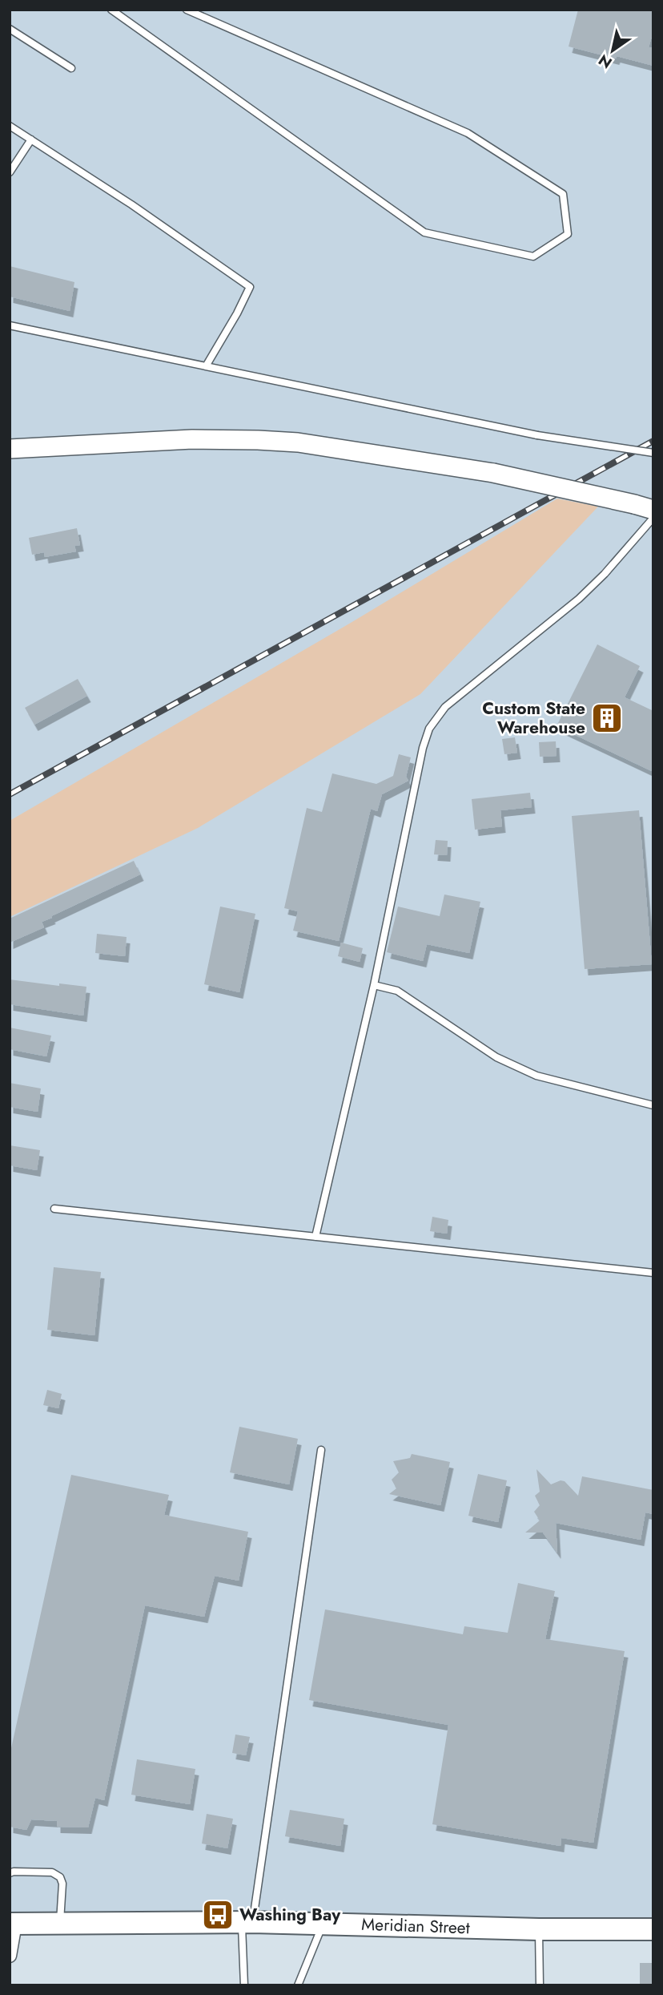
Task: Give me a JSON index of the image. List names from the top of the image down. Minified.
{"streets":{"main road":["Meridian Street"]},"places":{"building":["Custom State Warehouse"],"bus stop":["Washing Bay"]},"north":"bottom left"}
